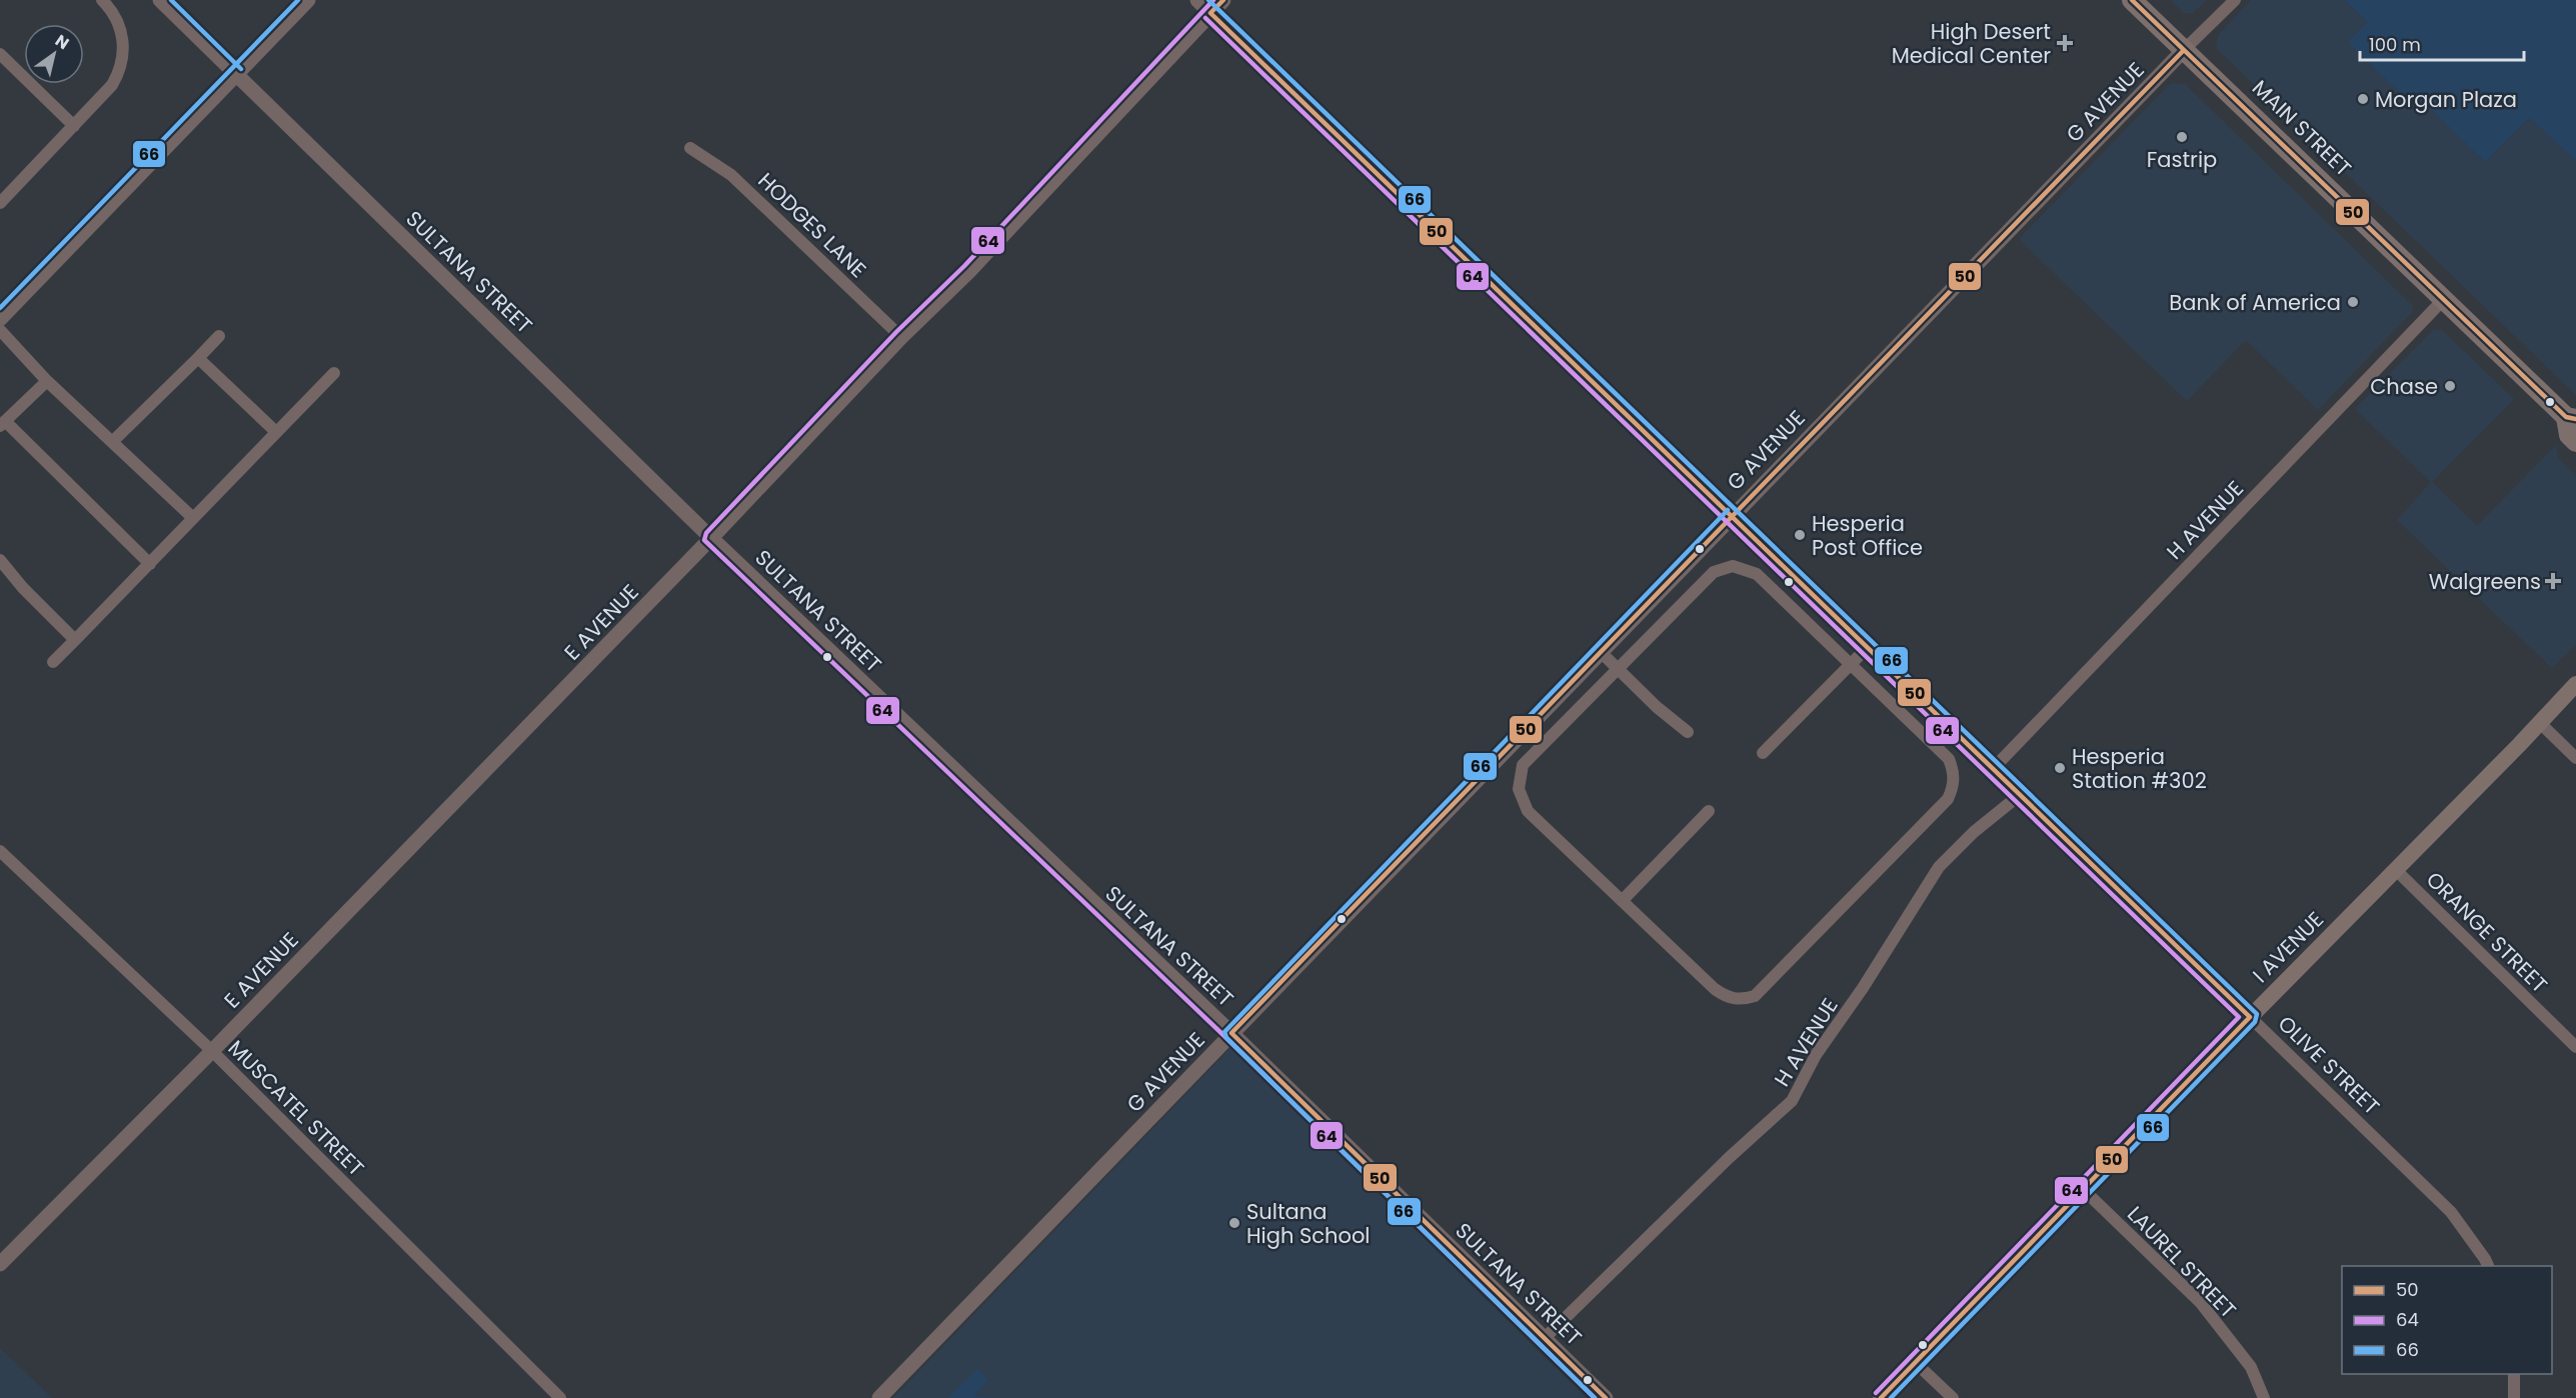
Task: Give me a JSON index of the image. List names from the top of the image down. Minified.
{"streets":{"main road":["MAIN STREET","I AVENUE"],"street":["G AVENUE","HODGES LANE","SULTANA STREET","H AVENUE","E AVENUE","ORANGE STREET","OLIVE STREET","MUSCATEL STREET","LAUREL STREET"]},"crossings":[["G AVENUE","MAIN STREET"],["G AVENUE","SULTANA STREET"],["G AVENUE","OLIVE STREET"],["MAIN STREET","H AVENUE"],["HODGES LANE","E AVENUE"],["SULTANA STREET","H AVENUE"],["SULTANA STREET","E AVENUE"],["H AVENUE","OLIVE STREET"],["E AVENUE","OLIVE STREET"],["E AVENUE","MUSCATEL STREET"],["ORANGE STREET","I AVENUE"],["I AVENUE","OLIVE STREET"],["I AVENUE","LAUREL STREET"]],"places":{"health":["High Desert Medical Center","Walgreens"],"other":["Morgan Plaza","Fastrip","Bank of America","Chase","Hesperia Post Office","Hesperia Station #302","Sultana High School"]},"lines":["transit line 50","transit line 64","transit line 66"],"legend":["50","64","66"],"scale_bar":"100 m","north":"top right"}
